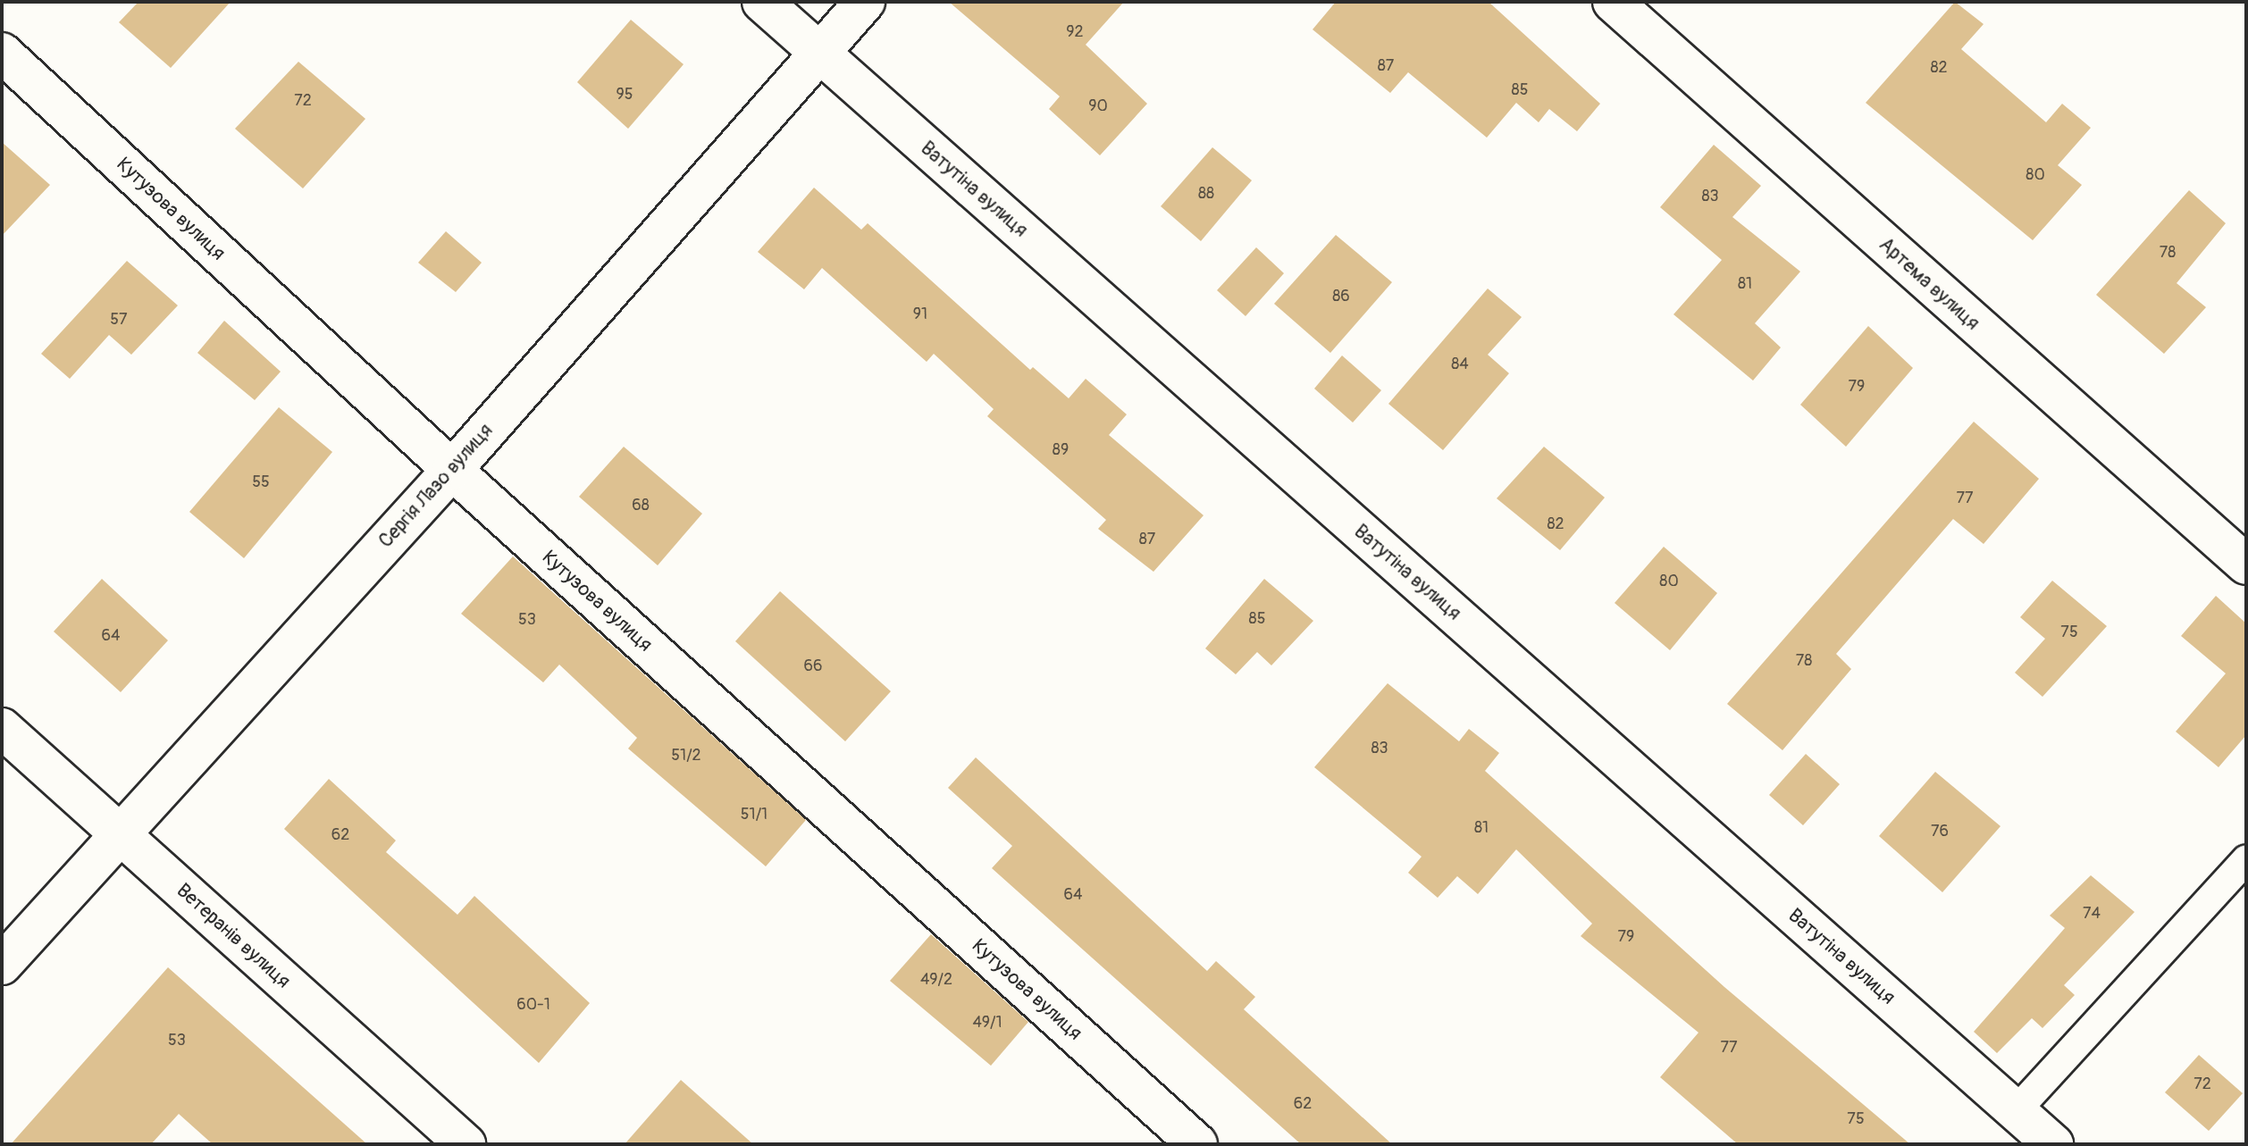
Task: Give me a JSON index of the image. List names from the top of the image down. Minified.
{"streets":{"street":["Ватутіна вулиця","Кутузова вулиця","Артема вулиця","Сергія Лазо вулиця","Ветеранів вулиця"]},"crossings":[["Ватутіна вулиця","Сергія Лазо вулиця"],["Кутузова вулиця","Сергія Лазо вулиця"],["Сергія Лазо вулиця","Ветеранів вулиця"]],"house_numbers":["92","87","82","85","95","72","90","80","88","83","78","81","86","91","57","84","79","89","55","77","68","82","87","80","85","53","75","64","78","66","83","51/2","51/1","81","76","62","64","74","79","49/2","60-1","49/1","53","77","72","62","75"]}
